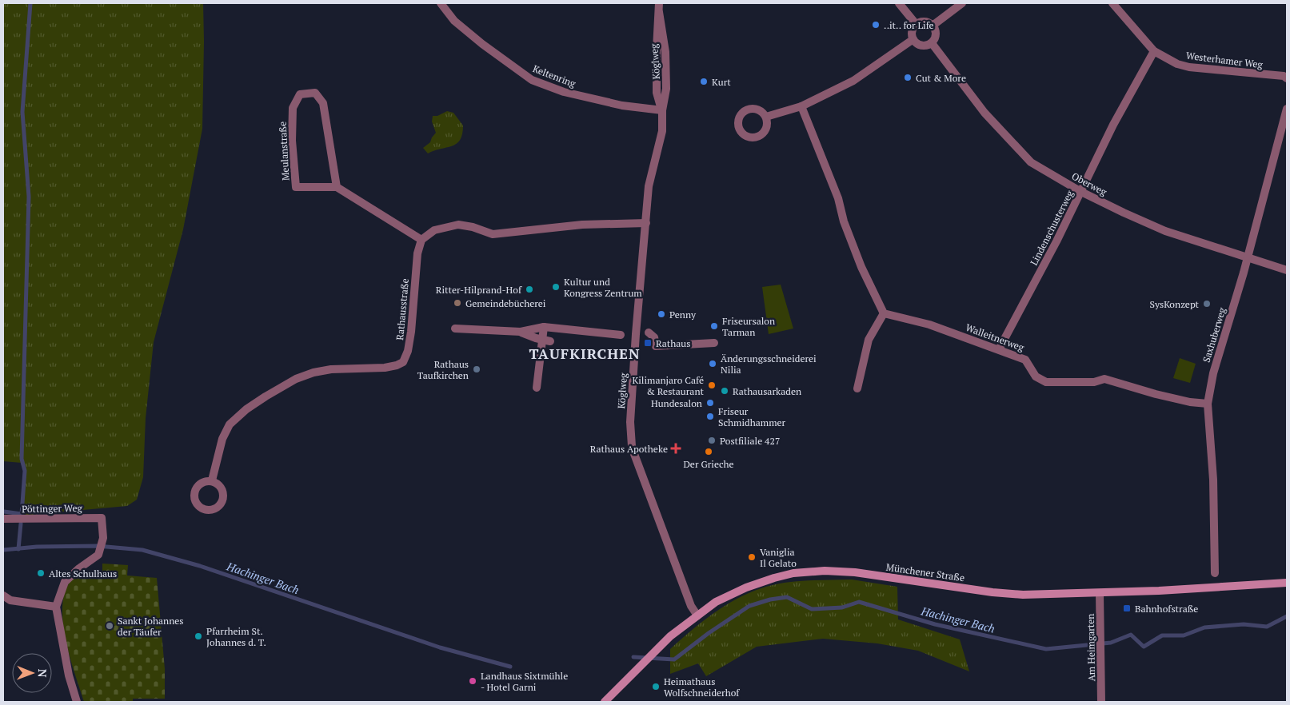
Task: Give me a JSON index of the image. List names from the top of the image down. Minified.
{"streets":{"main road":["Münchener Straße"],"street":["Westerhamer Weg","Köglweg","Keltenring","Meulanstraße","Oberweg","Lindenschusterweg","Rathausstraße","Saxhuberweg","Walleitnerweg","Pöttinger Weg","Am Heimgarten"]},"crossings":[["Westerhamer Weg","Lindenschusterweg"],["Köglweg","Keltenring"],["Köglweg","Münchener Straße"],["Oberweg","Lindenschusterweg"],["Oberweg","Saxhuberweg"],["Lindenschusterweg","Walleitnerweg"],["Saxhuberweg","Walleitnerweg"],["Münchener Straße","Am Heimgarten"]],"districts":["TAUFKIRCHEN"],"water":["Hachinger Bach"],"places":{"other":["..it.. for Life","Cut & More","Kurt","Kultur und Kongress Zentrum","Ritter-Hilprand-Hof","Gemeindebücherei","SysKonzept","Penny","Friseursalon Tarman","Änderungsschneiderei Nilia","Rathaus Taufkirchen","Kilimanjaro Café & Restaurant","Rathausarkaden","Hundesalon","Friseur Schmidhammer","Postfiliale 427","Der Grieche","Vaniglia Il Gelato","Altes Schulhaus","Sankt Johannes der Täufer","Pfarrheim St. Johannes d. T.","Landhaus Sixtmühle - Hotel Garni","Heimathaus Wolfschneiderhof"],"transit":["Rathaus","Bahnhofstraße"],"health":["Rathaus Apotheke"]},"north":"right"}
